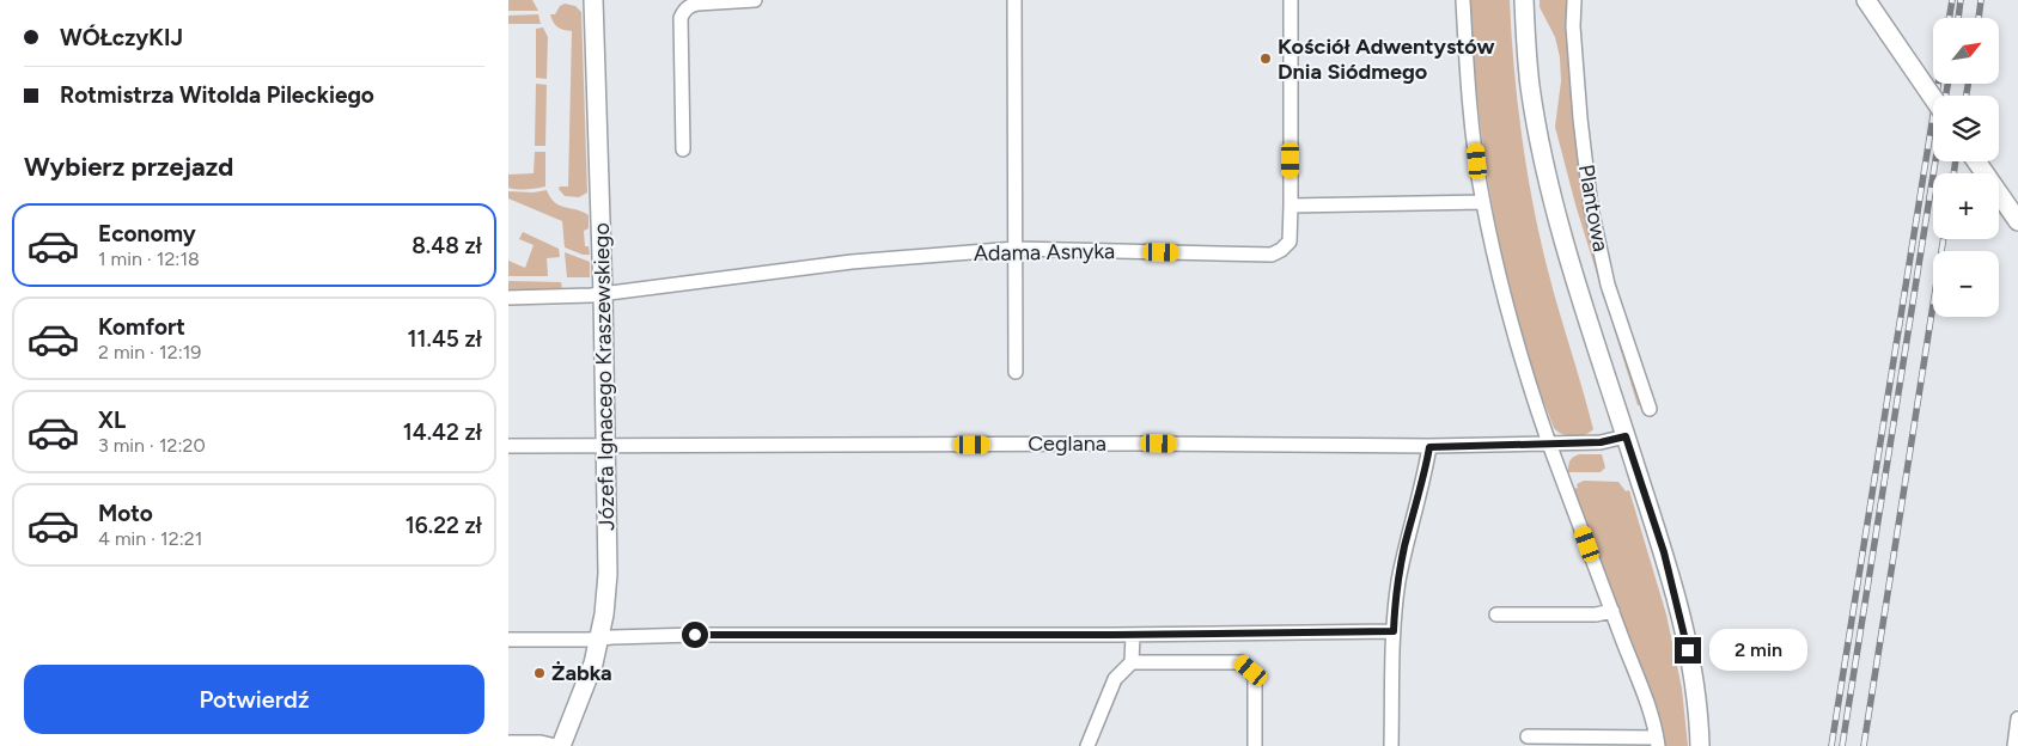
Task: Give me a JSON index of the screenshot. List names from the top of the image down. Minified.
{"streets":{"main road":["Józefa Ignacego Kraszewskiego"],"street":["Plantowa","Adama Asnyka","Ceglana"]},"crossings":[["Adama Asnyka","Józefa Ignacego Kraszewskiego"],["Józefa Ignacego Kraszewskiego","Ceglana"]],"places":["Kościół Adwentystów Dnia Siódmego","Żabka"],"north":"top right","page":{"banner":["WÓŁczyKIJ","Rotmistrza Witolda Pileckiego"],"map_buttons":["+","−"],"heading":"Wybierz przejazd","list":[{"name":"Economy","note":"1 min · 12:18","value":"8.48 zł"},{"name":"Komfort","note":"2 min · 12:19","value":"11.45 zł"},{"name":"XL","note":"3 min · 12:20","value":"14.42 zł"},{"name":"Moto","note":"4 min · 12:21","value":"16.22 zł"}],"bubble":"2 min","buttons":"Potwierdź"}}
